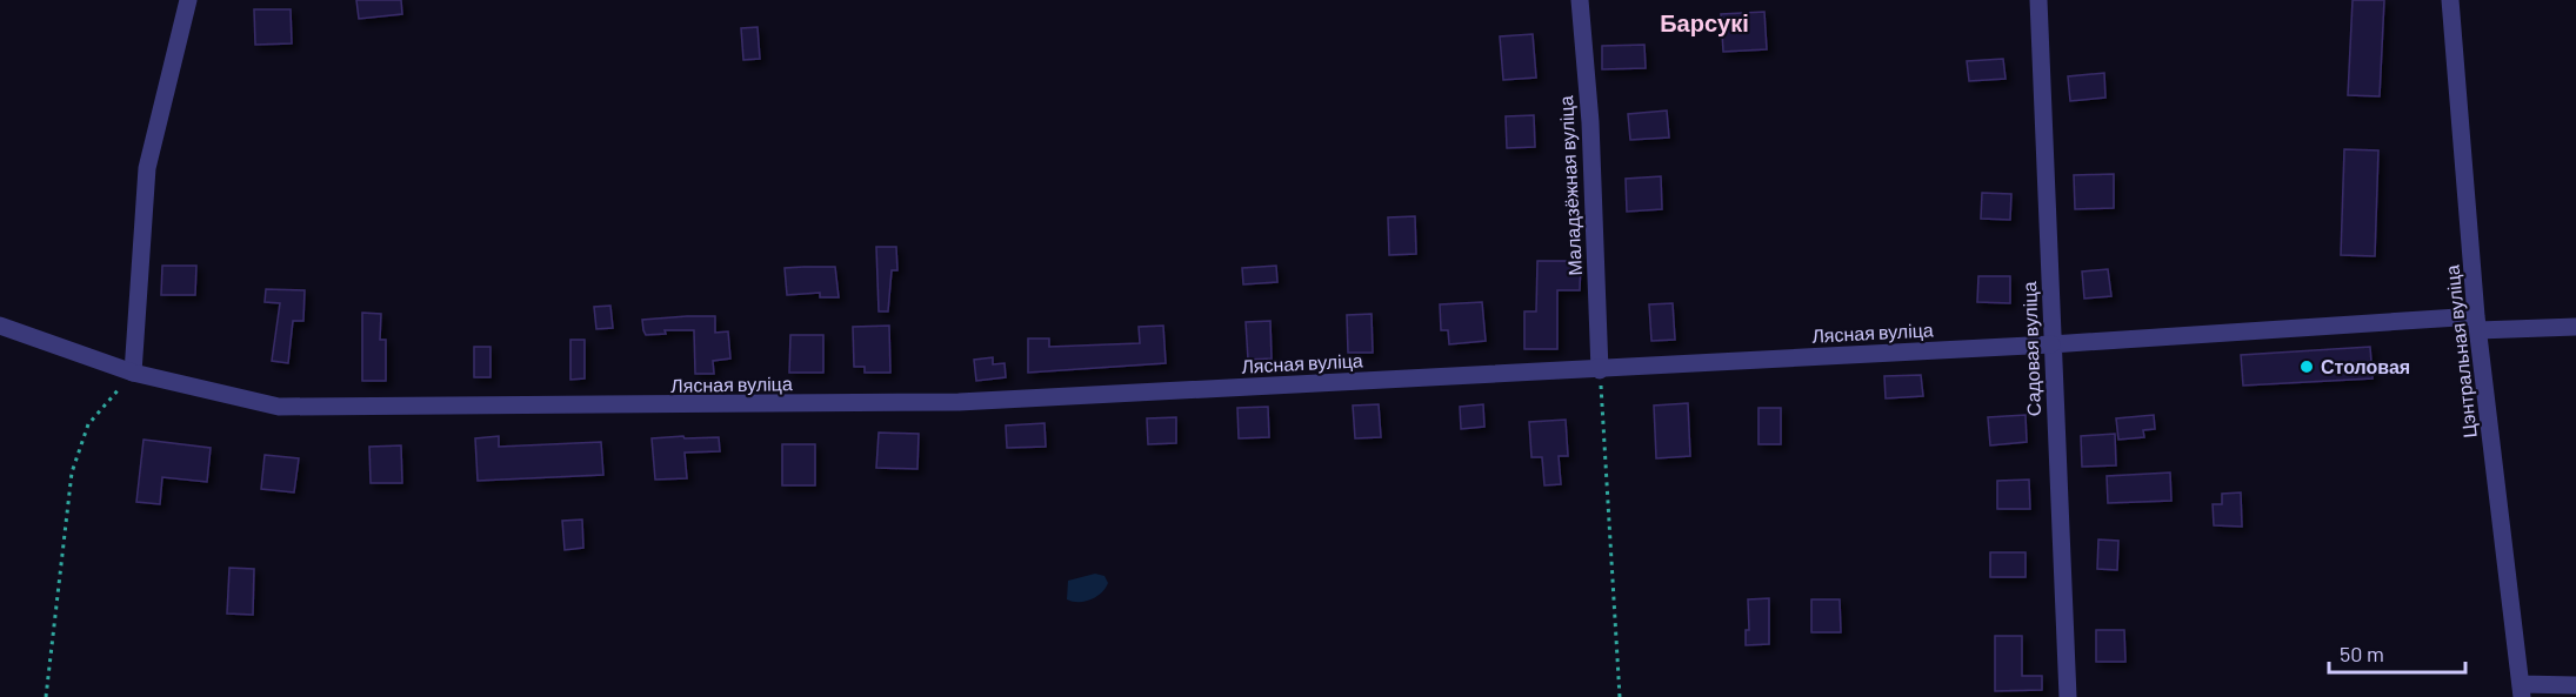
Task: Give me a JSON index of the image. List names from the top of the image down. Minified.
{"streets":{"street":["Маладзёжная вуліца","Лясная вуліца","Садовая вуліца","Цэнтральная вуліца"]},"crossings":[["Маладзёжная вуліца","Лясная вуліца"],["Лясная вуліца","Садовая вуліца"],["Лясная вуліца","Цэнтральная вуліца"]],"districts":["Барсукі"],"places":["Столовая"],"scale_bar":"50 m"}
